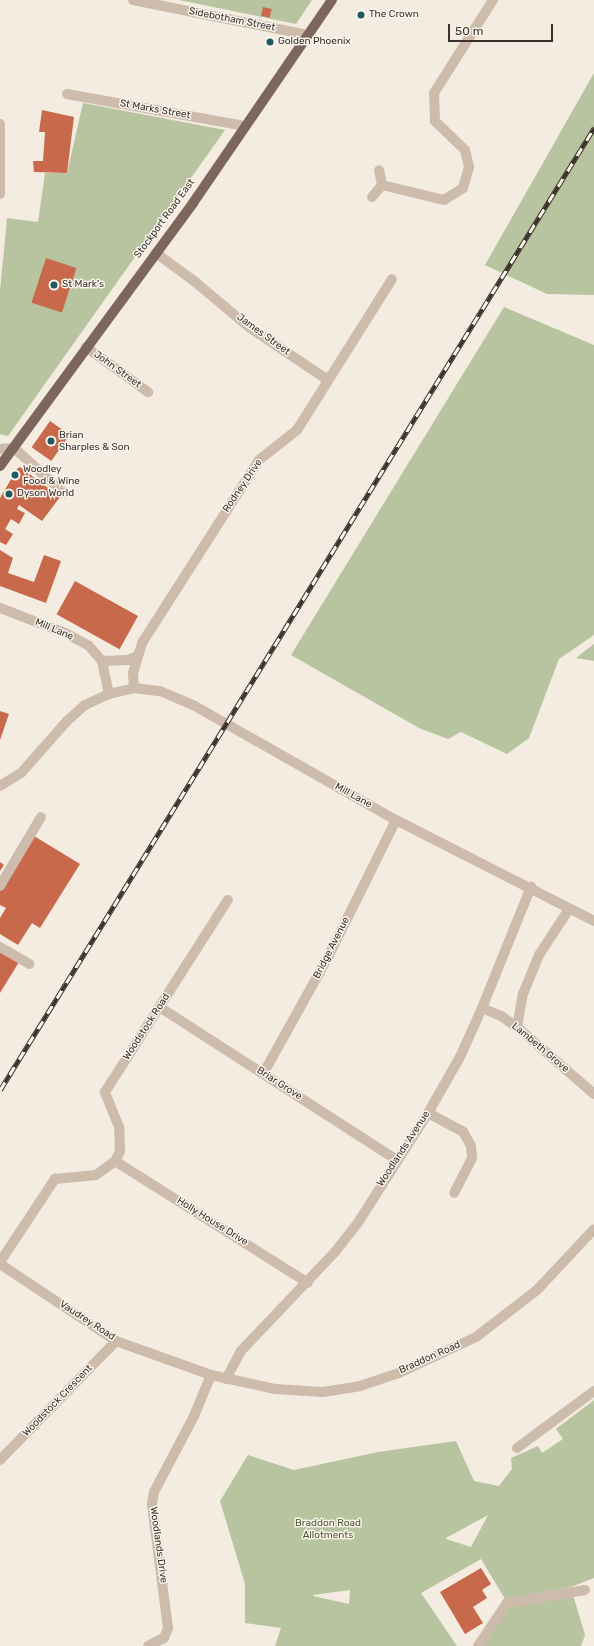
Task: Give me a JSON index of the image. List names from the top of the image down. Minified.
{"streets":{"main road":["Stockport Road East"],"street":["Sidebotham Street","St Marks Street","James Street","John Street","Rodney Drive","Mill Lane","Bridge Avenue","Woodstock Road","Lambeth Grove","Briar Grove","Woodlands Avenue","Holly House Drive","Vaudrey Road","Braddon Road","Woodstock Crescent","Woodlands Drive"]},"crossings":[["Sidebotham Street","Stockport Road East"],["St Marks Street","Stockport Road East"],["Stockport Road East","James Street"],["Stockport Road East","John Street"],["James Street","Rodney Drive"],["Rodney Drive","Mill Lane"],["Mill Lane","Bridge Avenue"],["Mill Lane","Woodlands Avenue"],["Bridge Avenue","Briar Grove"],["Woodstock Road","Briar Grove"],["Woodstock Road","Holly House Drive"],["Lambeth Grove","Woodlands Avenue"],["Briar Grove","Woodlands Avenue"],["Woodlands Avenue","Holly House Drive"],["Woodlands Avenue","Vaudrey Road"],["Woodlands Avenue","Braddon Road"],["Vaudrey Road","Braddon Road"],["Vaudrey Road","Woodstock Crescent"],["Vaudrey Road","Woodlands Drive"]],"parks":["Braddon Road Allotments"],"places":["The Crown","Golden Phoenix","St Mark's","Brian Sharples & Son","Woodley Food & Wine","Dyson World"],"scale_bar":"50 m"}
